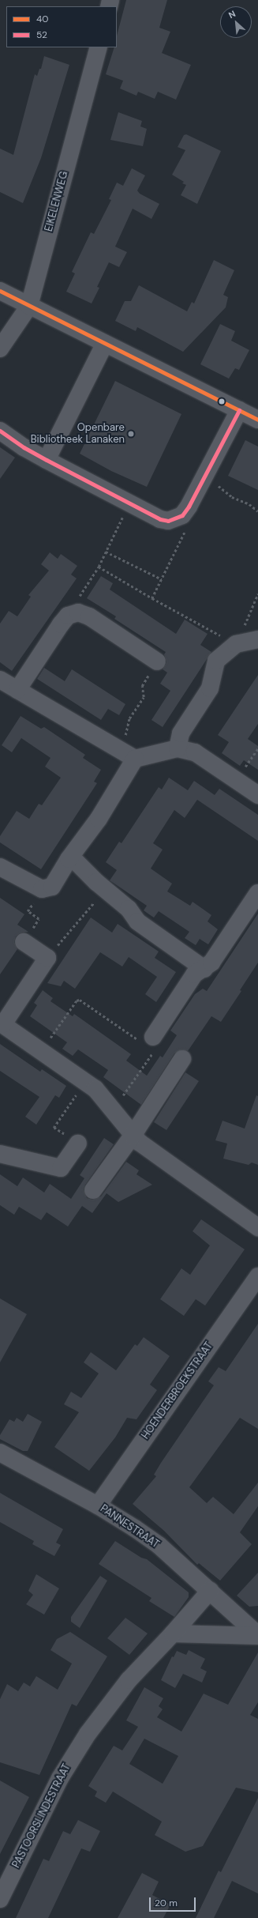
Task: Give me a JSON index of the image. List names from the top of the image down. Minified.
{"streets":{"street":["EIKELENWEG","HOENDERBROEKSTRAAT","PANNESTRAAT","PASTOORSLINDESTRAAT"]},"crossings":[["HOENDERBROEKSTRAAT","PANNESTRAAT"],["PANNESTRAAT","PASTOORSLINDESTRAAT"]],"places":["Openbare Bibliotheek Lanaken"],"lines":["transit line 40","transit line 52"],"legend":["40","52"],"scale_bar":"20 m","north":"top left"}
